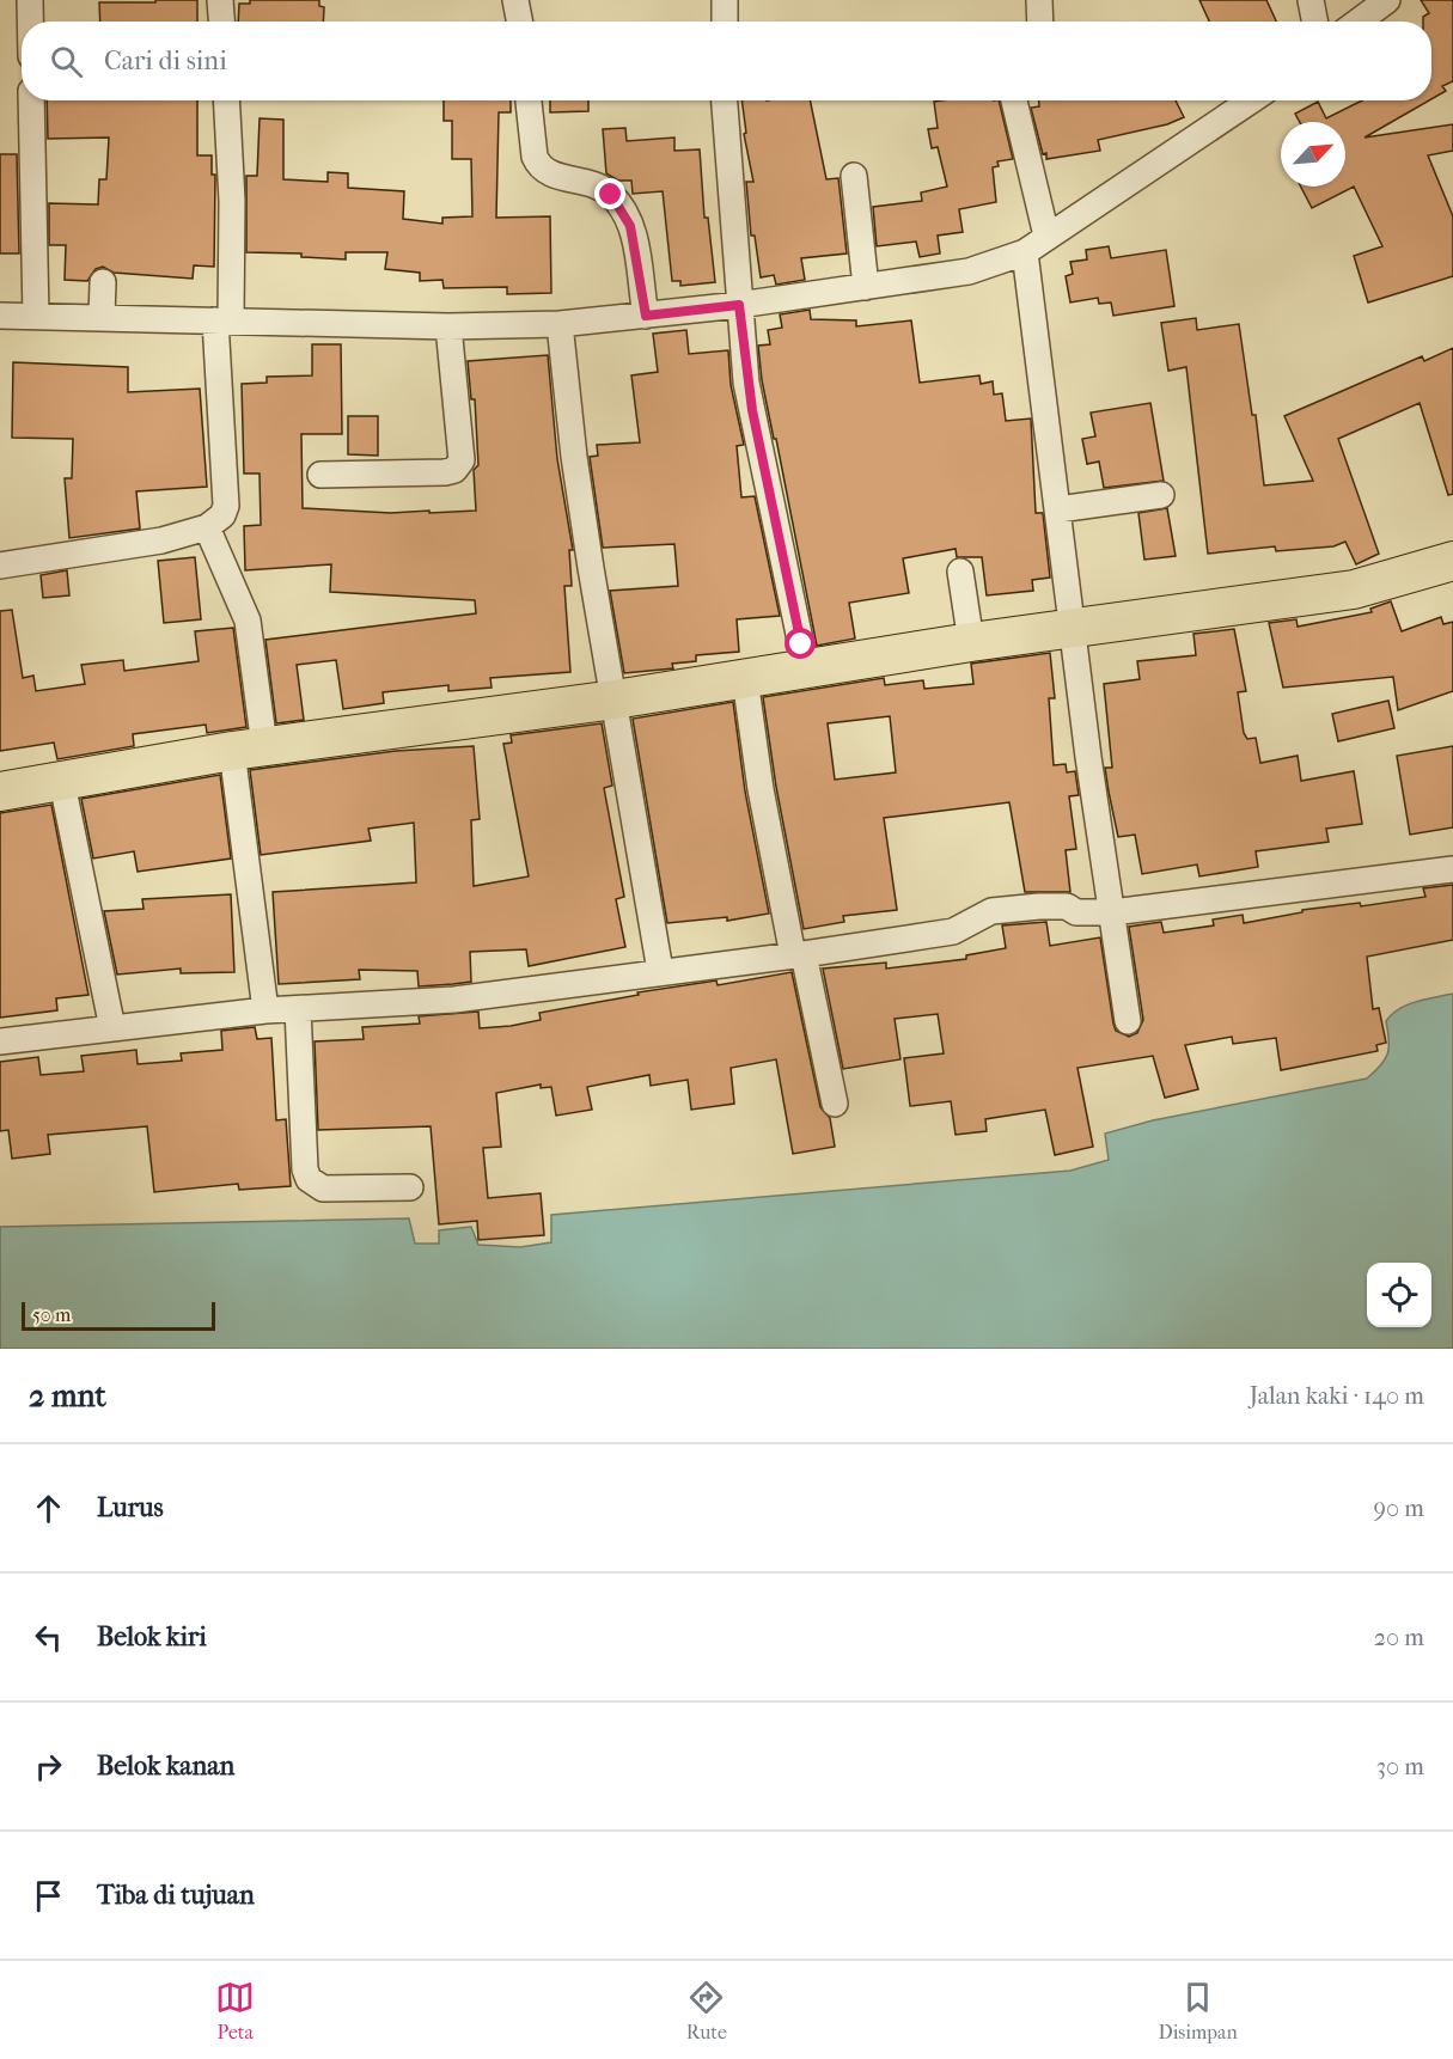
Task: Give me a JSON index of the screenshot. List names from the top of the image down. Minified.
{"scale_bar":"50 m","north":"top right","page":{"search":"Cari di sini","scale":"50 m","heading":["2 mnt","Jalan kaki · 140 m"],"list":[["Lurus","90 m"],["Belok kiri","20 m"],["Belok kanan","30 m"],"Tiba di tujuan"],"nav":["Peta","Rute","Disimpan"]}}
